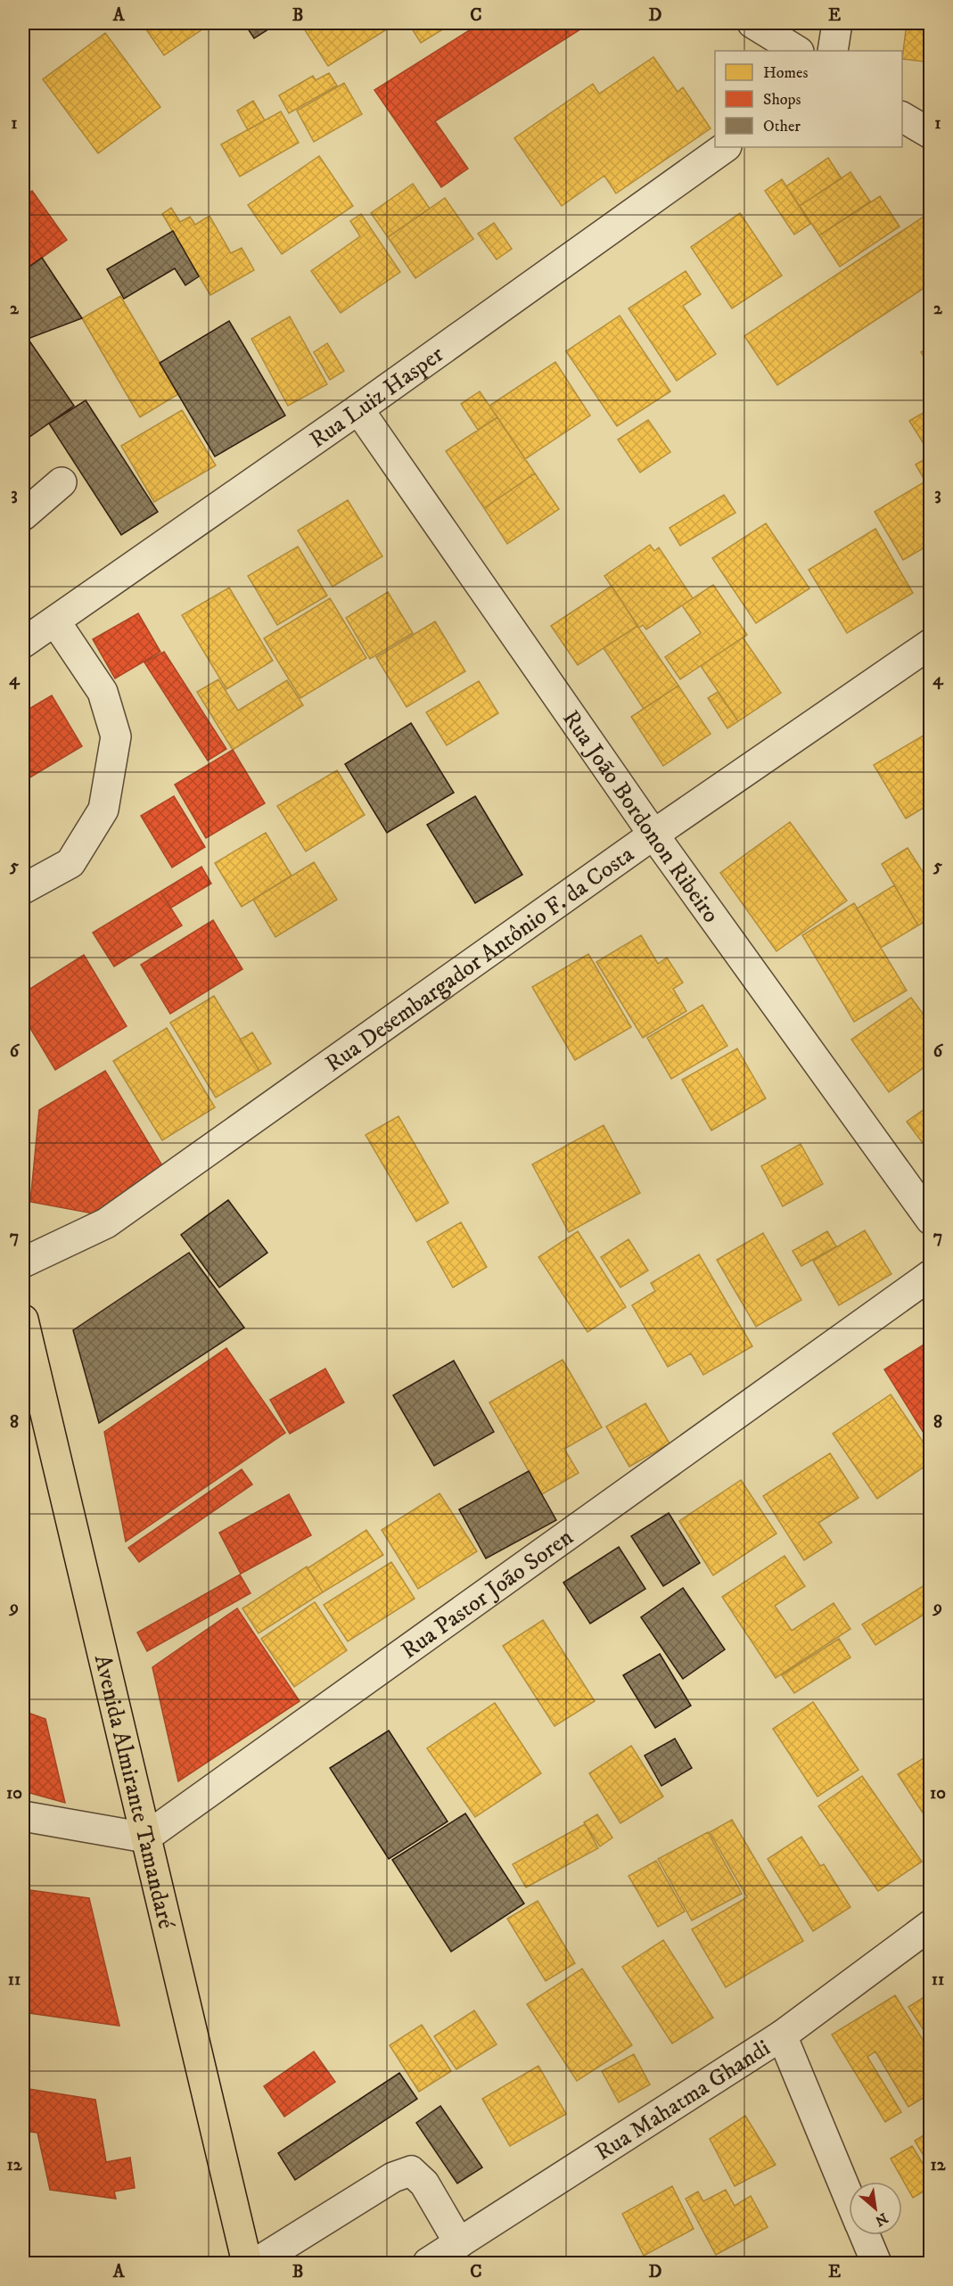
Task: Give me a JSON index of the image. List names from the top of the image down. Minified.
{"streets":{"highway":["Avenida Almirante Tamandaré"],"street":["Rua Luiz Hasper","Rua João Bordonon Ribeiro","Rua Desembargador Antônio F. da Costa","Rua Pastor João Soren","Rua Mahatma Ghandi"]},"crossings":[["Rua Luiz Hasper","Rua João Bordonon Ribeiro"],["Rua João Bordonon Ribeiro","Rua Desembargador Antônio F. da Costa"],["Rua Pastor João Soren","Avenida Almirante Tamandaré"]],"legend":["Homes","Shops","Other"],"north":"bottom right","grid":{"columns":["A","B","C","D","E"],"rows":["1","2","3","4","5","6","7","8","9","10","11","12"]}}
